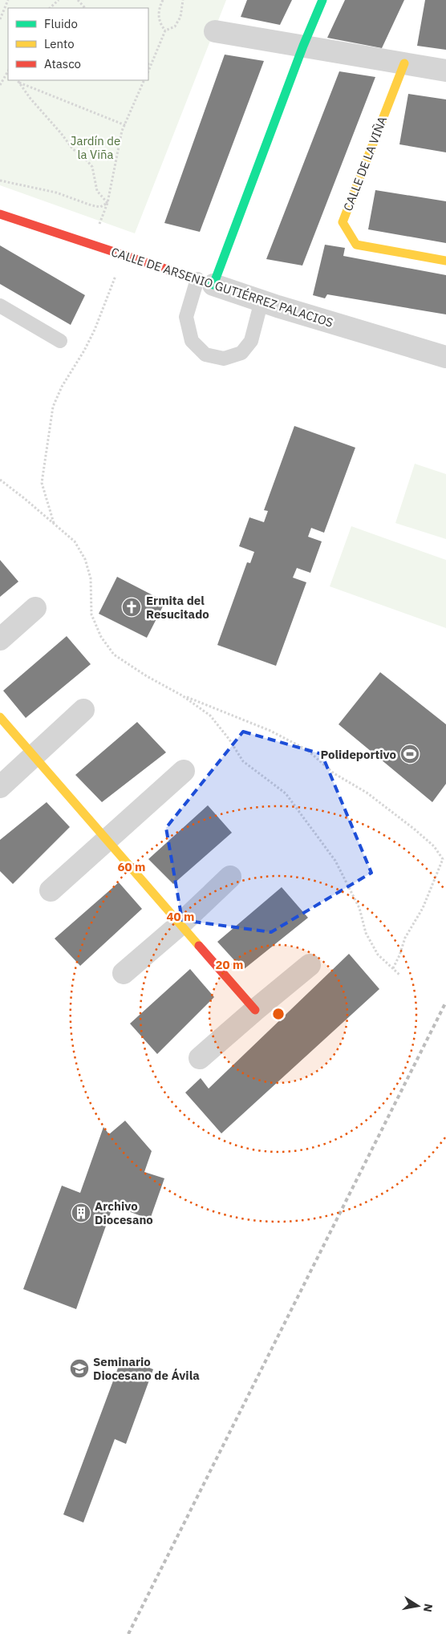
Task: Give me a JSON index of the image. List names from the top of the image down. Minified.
{"streets":{"street":["CALLE DE LA VIÑA","CALLE DE ARSENIO GUTIÉRREZ PALACIOS"]},"parks":["Jardín de la Viña"],"places":{"church":["Ermita del Resucitado"],"sports":["Polideportivo"],"building":["Archivo Diocesano"],"school or university":["Seminario Diocesano de Ávila"]},"legend":["Fluido","Lento","Atasco"],"north":"right","rings":["60 m","40 m","20 m"]}
